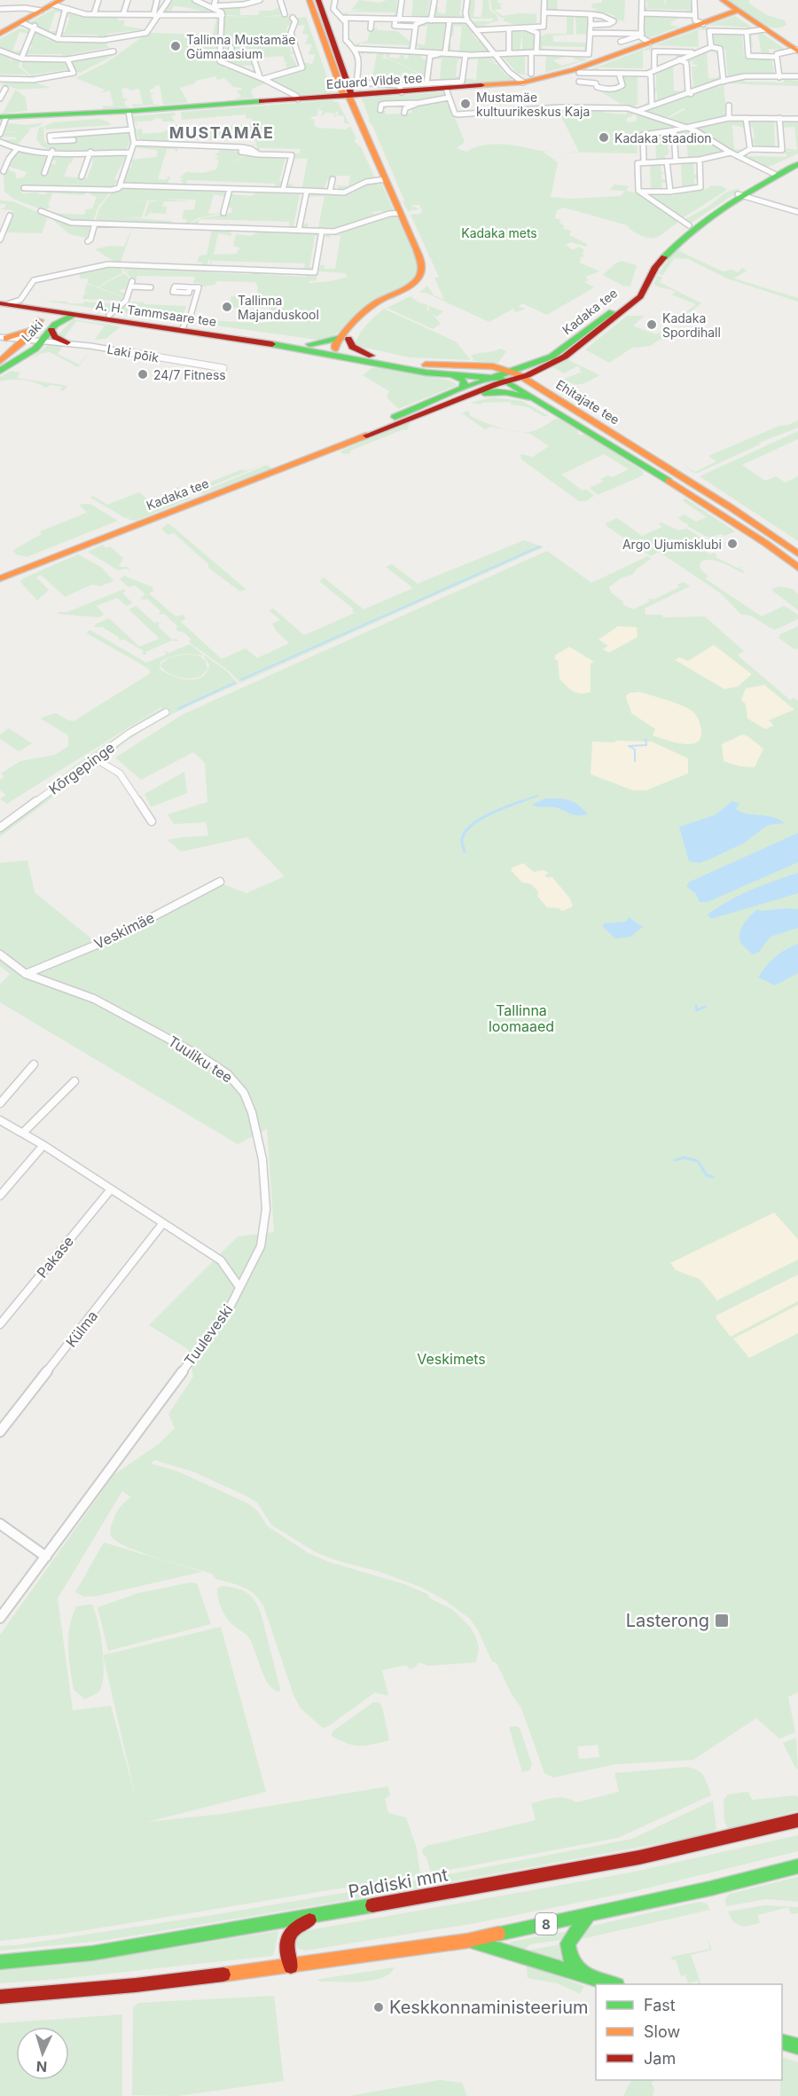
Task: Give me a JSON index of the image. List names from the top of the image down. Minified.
{"streets":{"main road":["Eduard Vilde tee","Kadaka tee","A. H. Tammsaare tee","Laki","Ehitajate tee","Paldiski mnt","8"],"street":["Laki põik","Kõrgepinge","Veskimäe","Tuuliku tee","Pakase","Külma","Tuuleveski"]},"crossings":[["Kadaka tee","Ehitajate tee"],["A. H. Tammsaare tee","Ehitajate tee"],["Laki","Laki põik"],["Veskimäe","Tuuliku tee"],["Tuuliku tee","Tuuleveski"],["Pakase","Tuuleveski"],["Külma","Tuuleveski"]],"districts":["MUSTAMÄE"],"parks":["Kadaka mets","Tallinna loomaaed","Veskimets"],"places":{"other":["Tallinna Mustamäe Gümnaasium","Mustamäe kultuurikeskus Kaja","Kadaka staadion","Tallinna Majanduskool","Kadaka Spordihall","24/7 Fitness","Argo Ujumisklubi","Keskkonnaministeerium"],"transit":["Lasterong"]},"legend":["Fast","Slow","Jam"],"north":"bottom"}
